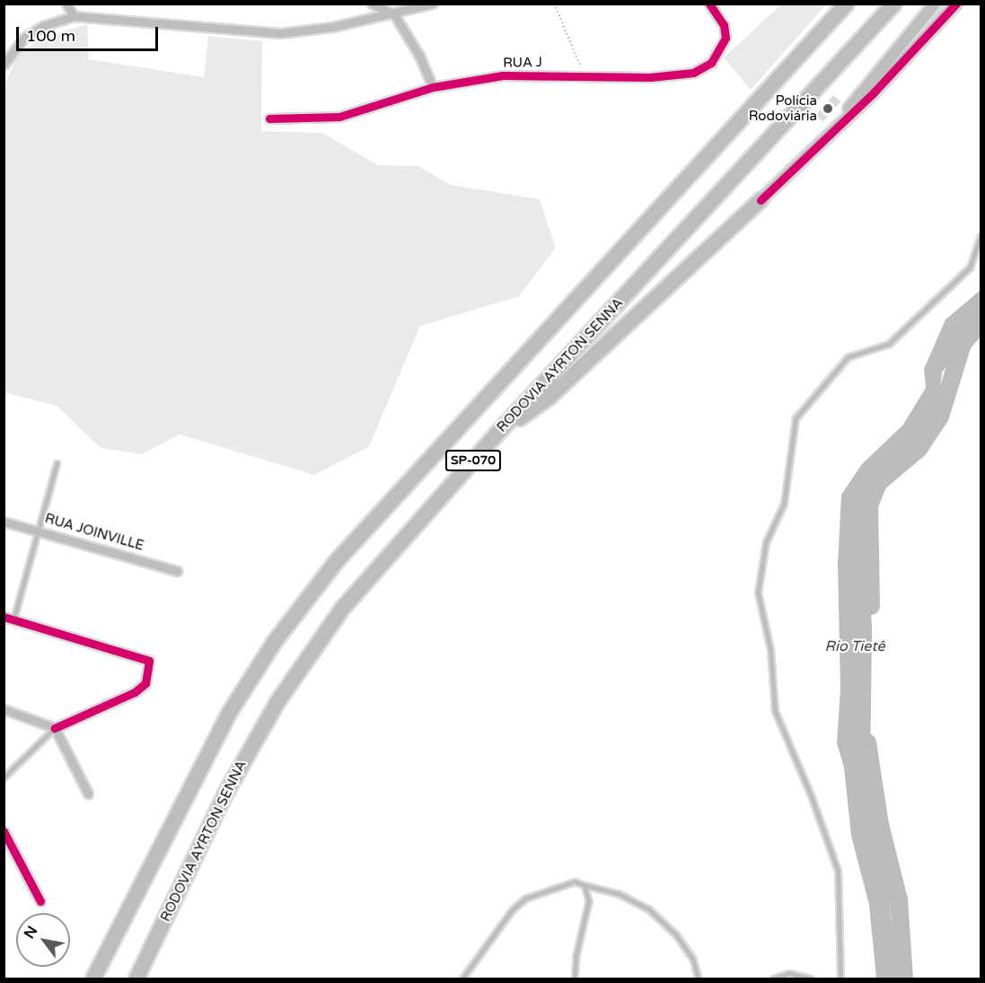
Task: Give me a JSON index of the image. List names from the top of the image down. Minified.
{"streets":{"highway":["RODOVIA AYRTON SENNA","SP-070"],"street":["RUA J","RUA JOINVILLE"]},"water":["Rio Tietê"],"places":["Polícia Rodoviária"],"scale_bar":"100 m","north":"top left"}
